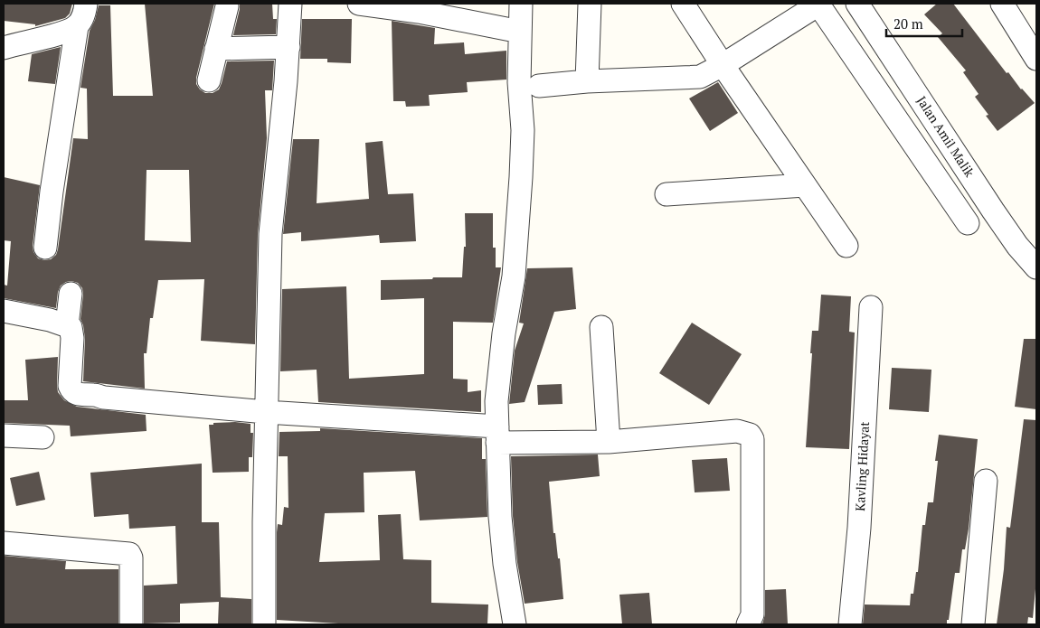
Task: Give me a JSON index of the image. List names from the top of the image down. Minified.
{"streets":{"street":["Jalan Amil Malik","Kavling Hidayat"]},"scale_bar":"20 m"}
